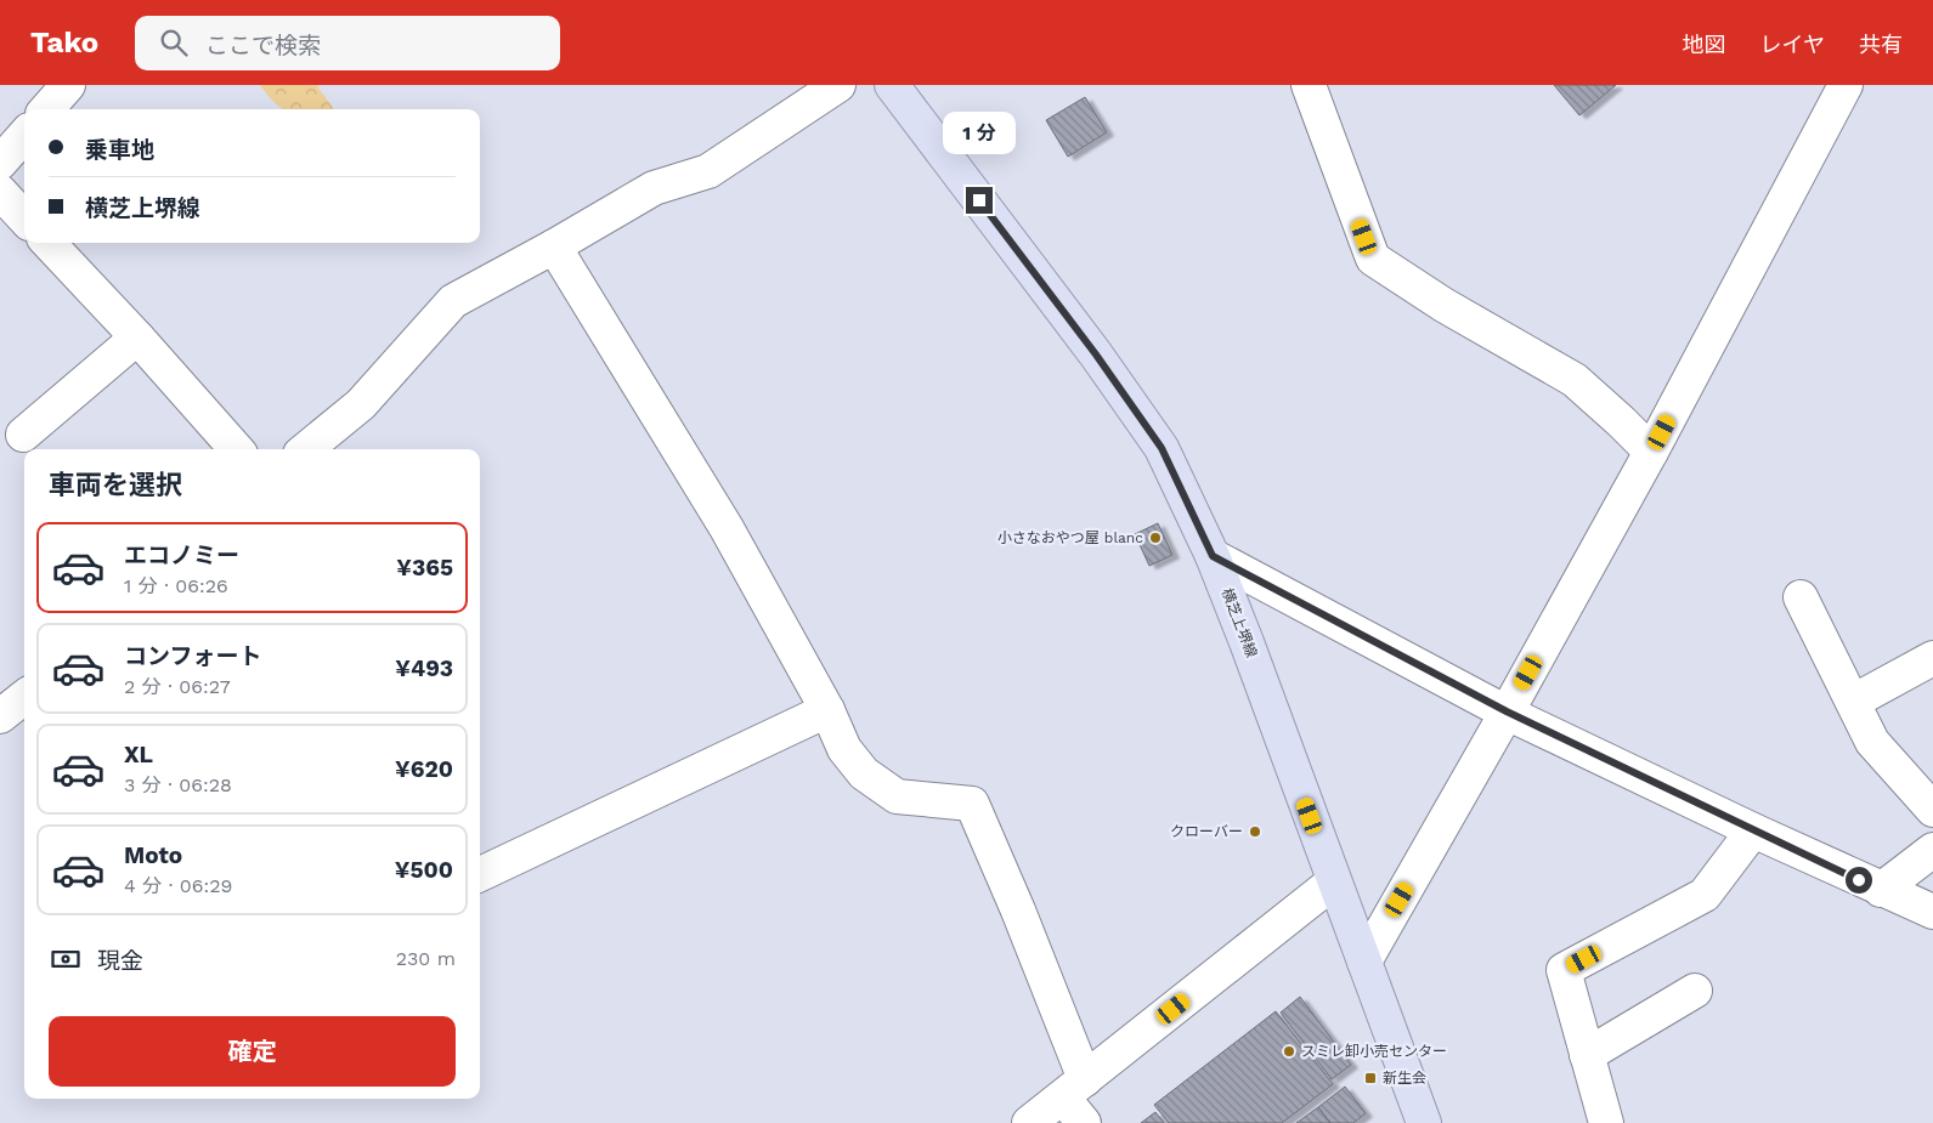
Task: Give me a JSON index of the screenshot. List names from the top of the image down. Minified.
{"streets":{"main road":["横芝上堺線"]},"places":{"other":["小さなおやつ屋 blanc","クローバー","スミレ卸小売センター"],"transit":["新生会"]},"page":{"header":"Tako","search":"ここで検索","nav":["地図","レイヤ","共有"],"banner":["乗車地","横芝上堺線"],"bubble":"1 分","heading":"車両を選択","list":[{"name":"エコノミー","note":"1 分 · 06:26","value":"¥365"},{"name":"コンフォート","note":"2 分 · 06:27","value":"¥493"},{"name":"XL","note":"3 分 · 06:28","value":"¥620"},{"name":"Moto","note":"4 分 · 06:29","value":"¥500"}],"pay":["現金","230 m"],"buttons":"確定"}}
